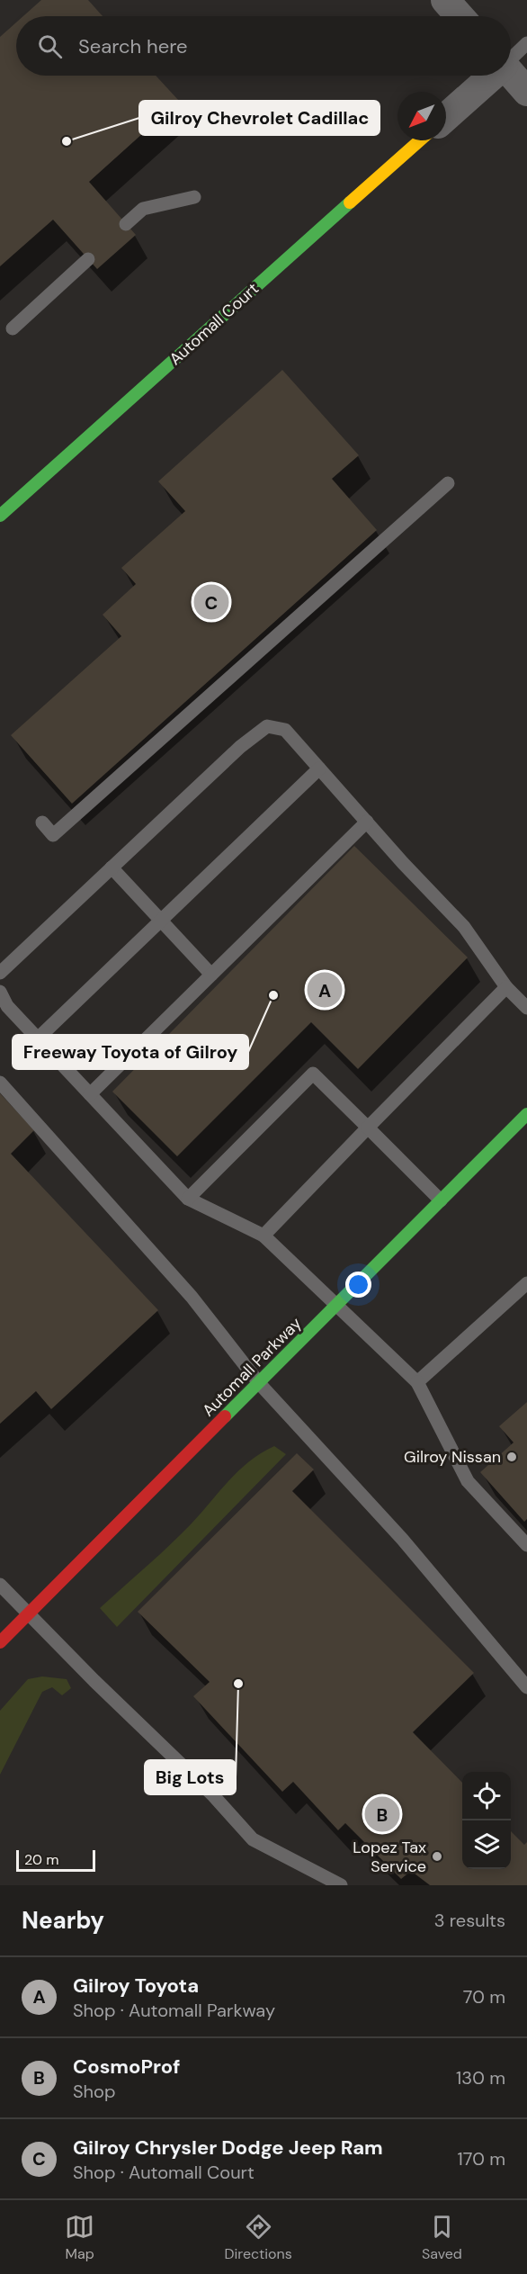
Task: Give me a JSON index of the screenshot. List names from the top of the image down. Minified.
{"streets":{"street":["Automall Court","Automall Parkway"]},"places":["Gilroy Chevrolet Cadillac","Freeway Toyota of Gilroy","Gilroy Nissan","Big Lots","Lopez Tax Service"],"scale_bar":"20 m","north":"bottom left","page":{"search":"Search here","pins":["C","A","B"],"scale":"20 m","heading":["Nearby","3 results"],"list":[{"mark":"A","name":"Gilroy Toyota","note":"Shop · Automall Parkway","value":"70 m"},{"mark":"B","name":"CosmoProf","note":"Shop","value":"130 m"},{"mark":"C","name":"Gilroy Chrysler Dodge Jeep Ram","note":"Shop · Automall Court","value":"170 m"}],"nav":["Map","Directions","Saved"]}}
